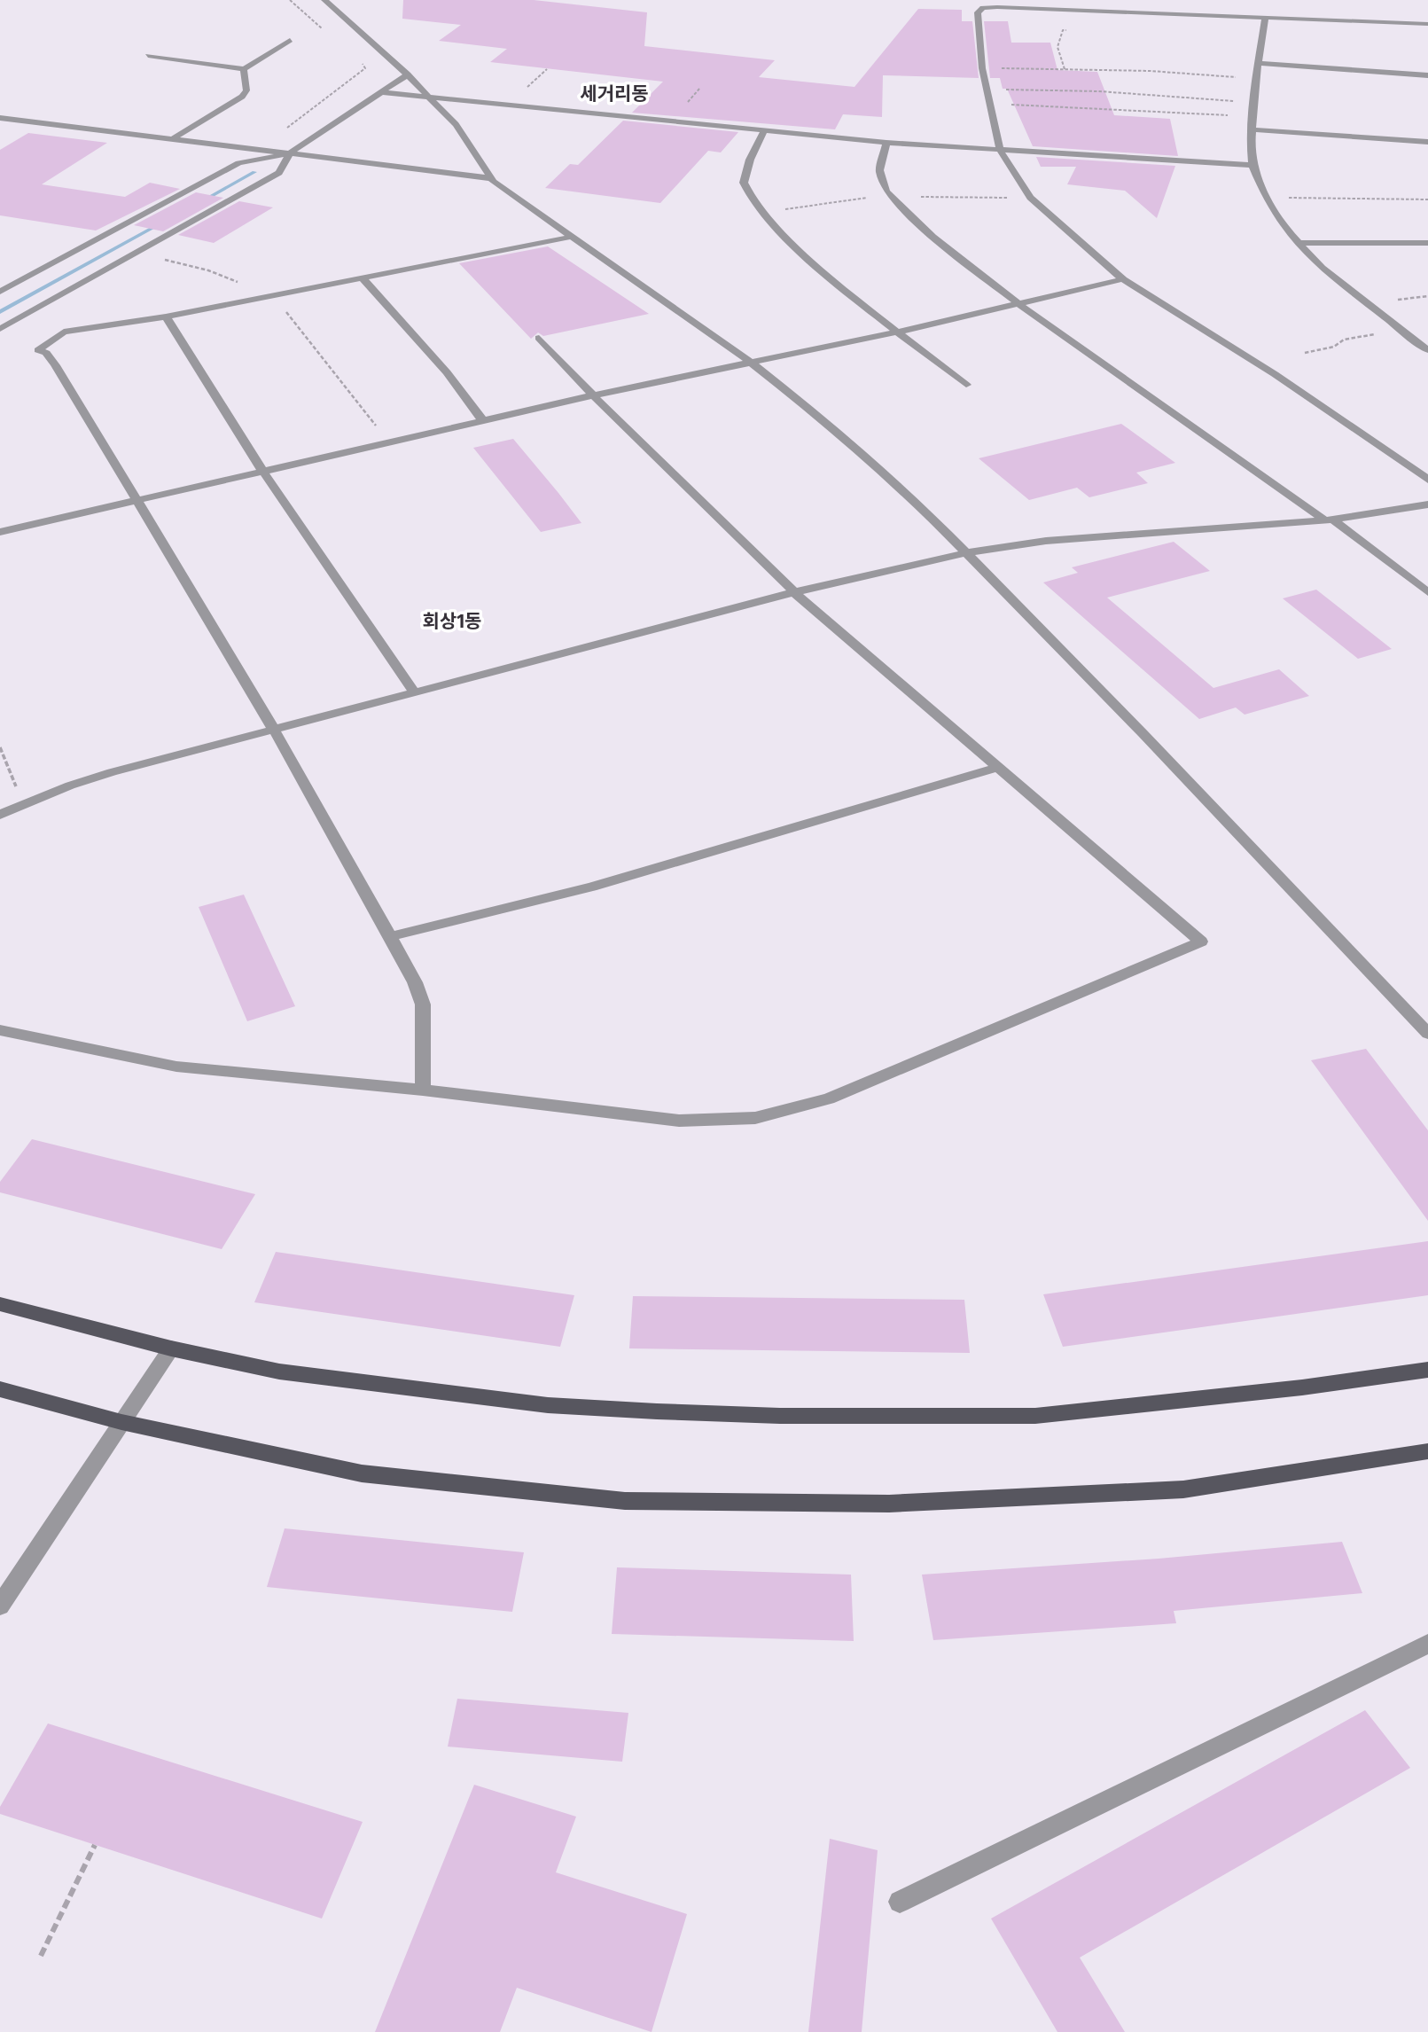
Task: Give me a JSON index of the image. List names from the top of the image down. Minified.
{"districts":["세거리동","회상1동"]}
